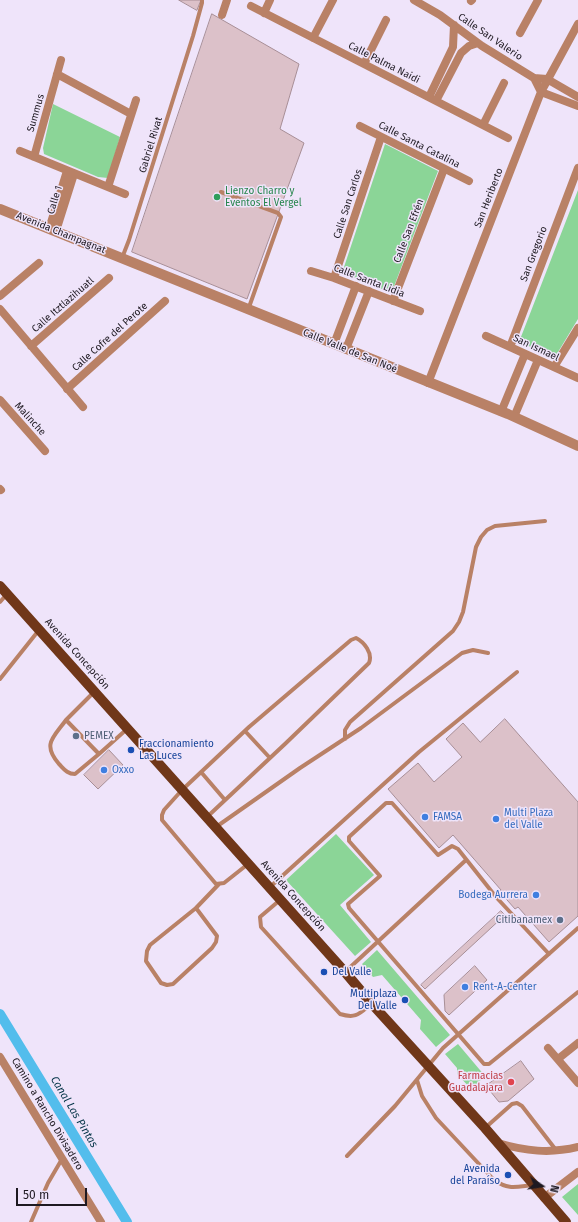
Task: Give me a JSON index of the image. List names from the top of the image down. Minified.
{"streets":{"main road":["Avenida Concepción"],"street":["Calle San Valerio","Calle Palma Naidi","Summus","Calle Santa Catalina","San Heriberto","Calle 1","Calle San Carlos","Calle San Efrén","Avenida Champagnat","San Gregorio","Calle Santa Lidia","Calle Itztlazihuatl","Calle Cofre del Perote","San Ismael","Calle Valle de San Noé","Malinche","Camino a Rancho Divisadero"],"lane":["Gabriel Rivat"]},"crossings":[["Calle San Valerio","San Heriberto"],["Gabriel Rivat","Avenida Champagnat"],["Gabriel Rivat","Calle Valle de San Noé"],["Calle Santa Catalina","Calle San Carlos"],["Calle Santa Catalina","Calle San Efrén"],["San Heriberto","Calle Valle de San Noé"],["Calle 1","Avenida Champagnat"],["Calle San Carlos","Calle Santa Lidia"],["Calle San Efrén","Calle Santa Lidia"],["Avenida Champagnat","Calle Valle de San Noé"],["San Gregorio","San Ismael"]],"water":["Canal Las Pintas"],"places":["Lienzo Charro y Eventos El Vergel","PEMEX","Fraccionamiento Las Luces","Oxxo","FAMSA","Multi Plaza del Valle","Bodega Aurrera","Citibanamex","Del Valle","Rent-A-Center","Multiplaza Del Valle","Farmacias Guadalajara","Avenida del Paraíso"],"scale_bar":"50 m","north":"right"}
